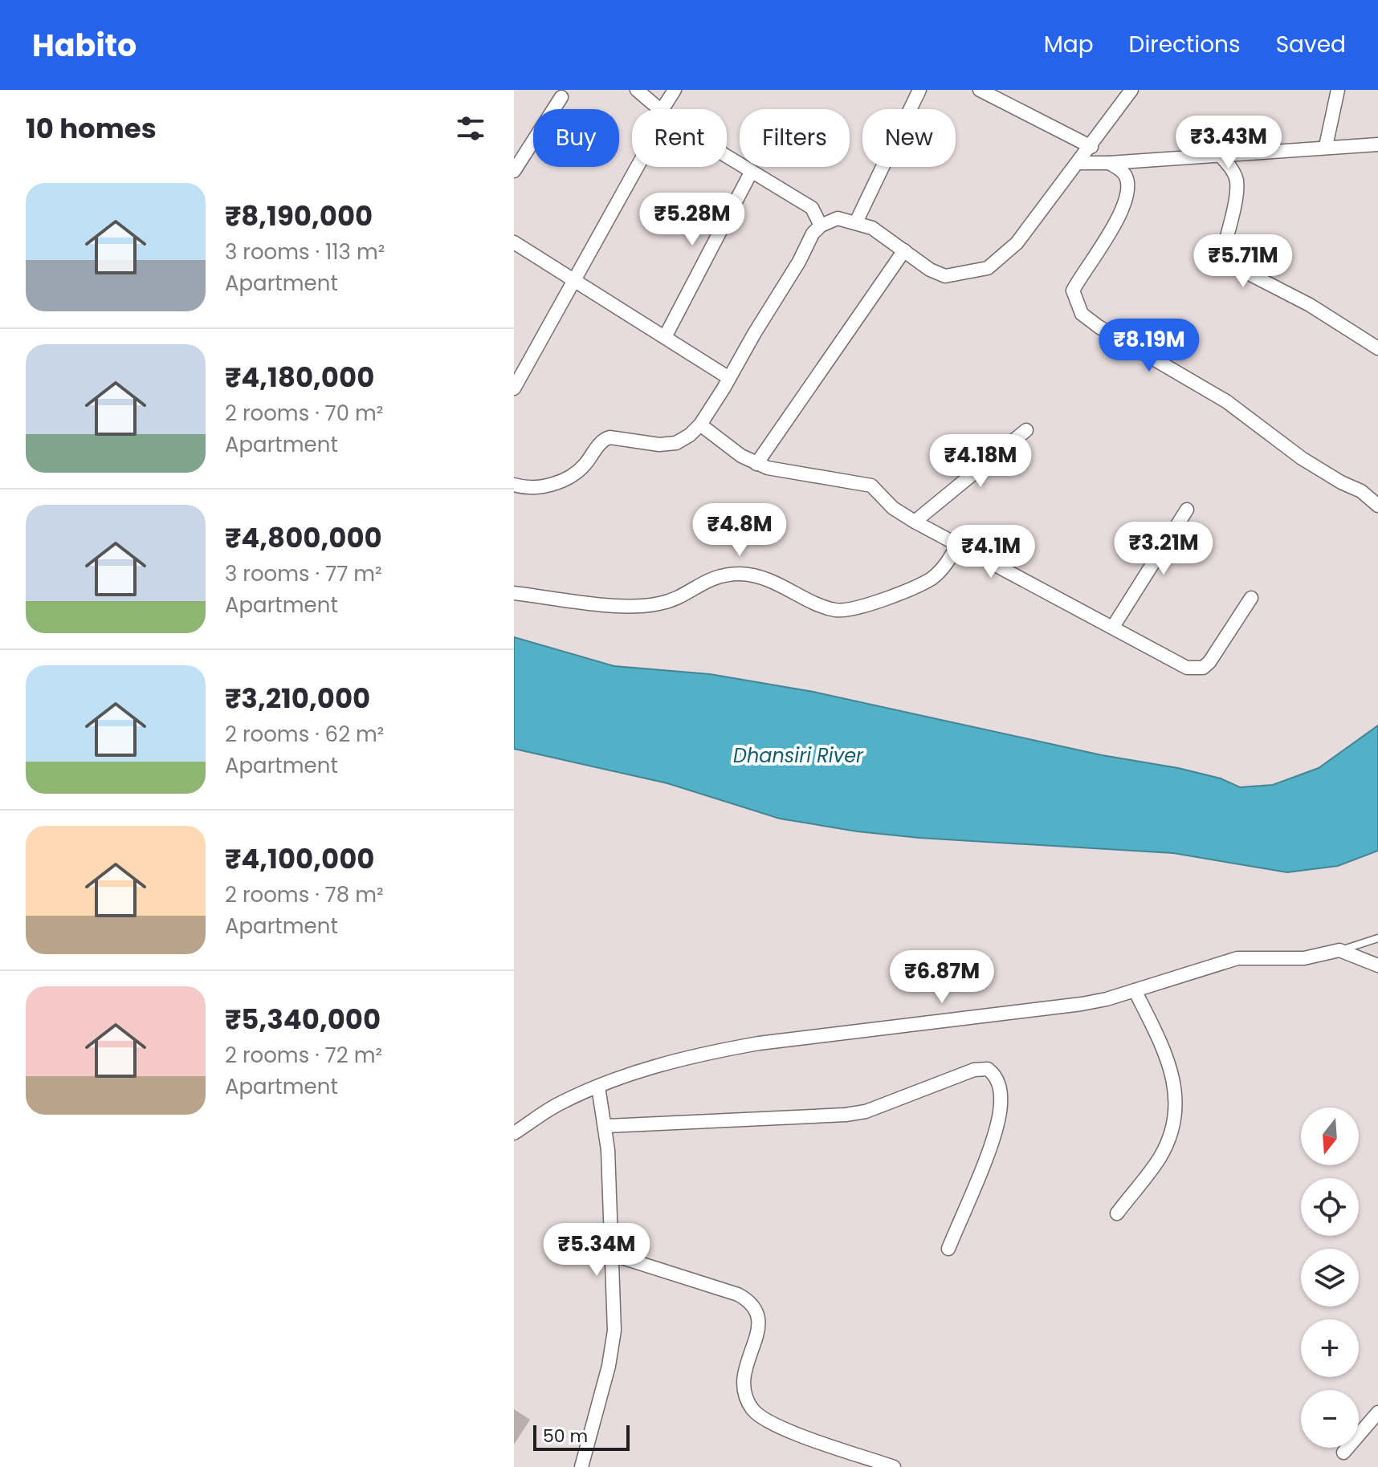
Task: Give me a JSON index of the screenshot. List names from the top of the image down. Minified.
{"water":["Dhansiri River"],"scale_bar":"50 m","north":"bottom","page":{"header":"Habito","nav":["Map","Directions","Saved"],"heading":"10 homes","chip":["Buy","Rent","Filters","New"],"price":["₹3.43M","₹5.28M","₹5.71M","₹8.19M","₹4.18M","₹4.8M","₹3.21M","₹4.1M","₹6.87M","₹5.34M"],"list":[{"name":"₹8,190,000","note":"3 rooms · 113 m² · Apartment"},{"name":"₹4,180,000","note":"2 rooms · 70 m² · Apartment"},{"name":"₹4,800,000","note":"3 rooms · 77 m² · Apartment"},{"name":"₹3,210,000","note":"2 rooms · 62 m² · Apartment"},{"name":"₹4,100,000","note":"2 rooms · 78 m² · Apartment"},{"name":"₹5,340,000","note":"2 rooms · 72 m² · Apartment"}],"map_buttons":["+","−"],"scale":"50 m"}}
